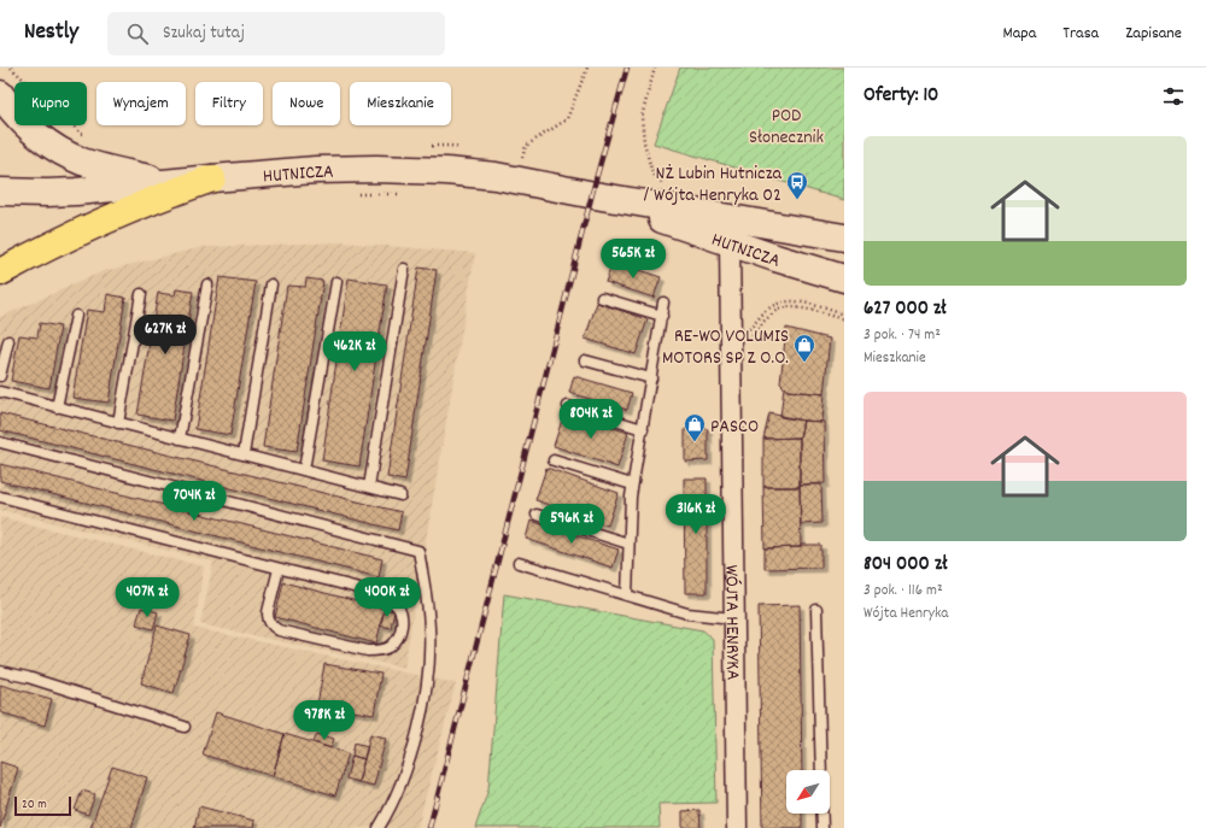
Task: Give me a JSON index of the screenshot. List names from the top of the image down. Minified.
{"streets":{"main road":["HUTNICZA"],"street":["WÓJTA HENRYKA"]},"crossings":[["HUTNICZA","WÓJTA HENRYKA"]],"parks":["POD Słonecznik"],"places":{"bus stop":["NŻ Lubin Hutnicza / Wójta Henryka 02"],"shop":["RE-WO VOLUMIS MOTORS SP Z O.O.","PASCO"]},"scale_bar":"20 m","north":"bottom left","page":{"header":"Nestly","search":"Szukaj tutaj","nav":["Mapa","Trasa","Zapisane"],"heading":"Oferty: 10","chip":["Kupno","Wynajem","Filtry","Nowe","Mieszkanie"],"list":[{"name":"627 000 zł","note":"3 pok. · 74 m² · Mieszkanie"},{"name":"804 000 zł","note":"3 pok. · 116 m² · Wójta Henryka"}],"price":["565K zł","627K zł","462K zł","804K zł","704K zł","316K zł","596K zł","407K zł","400K zł","978K zł"],"scale":"20 m"}}
